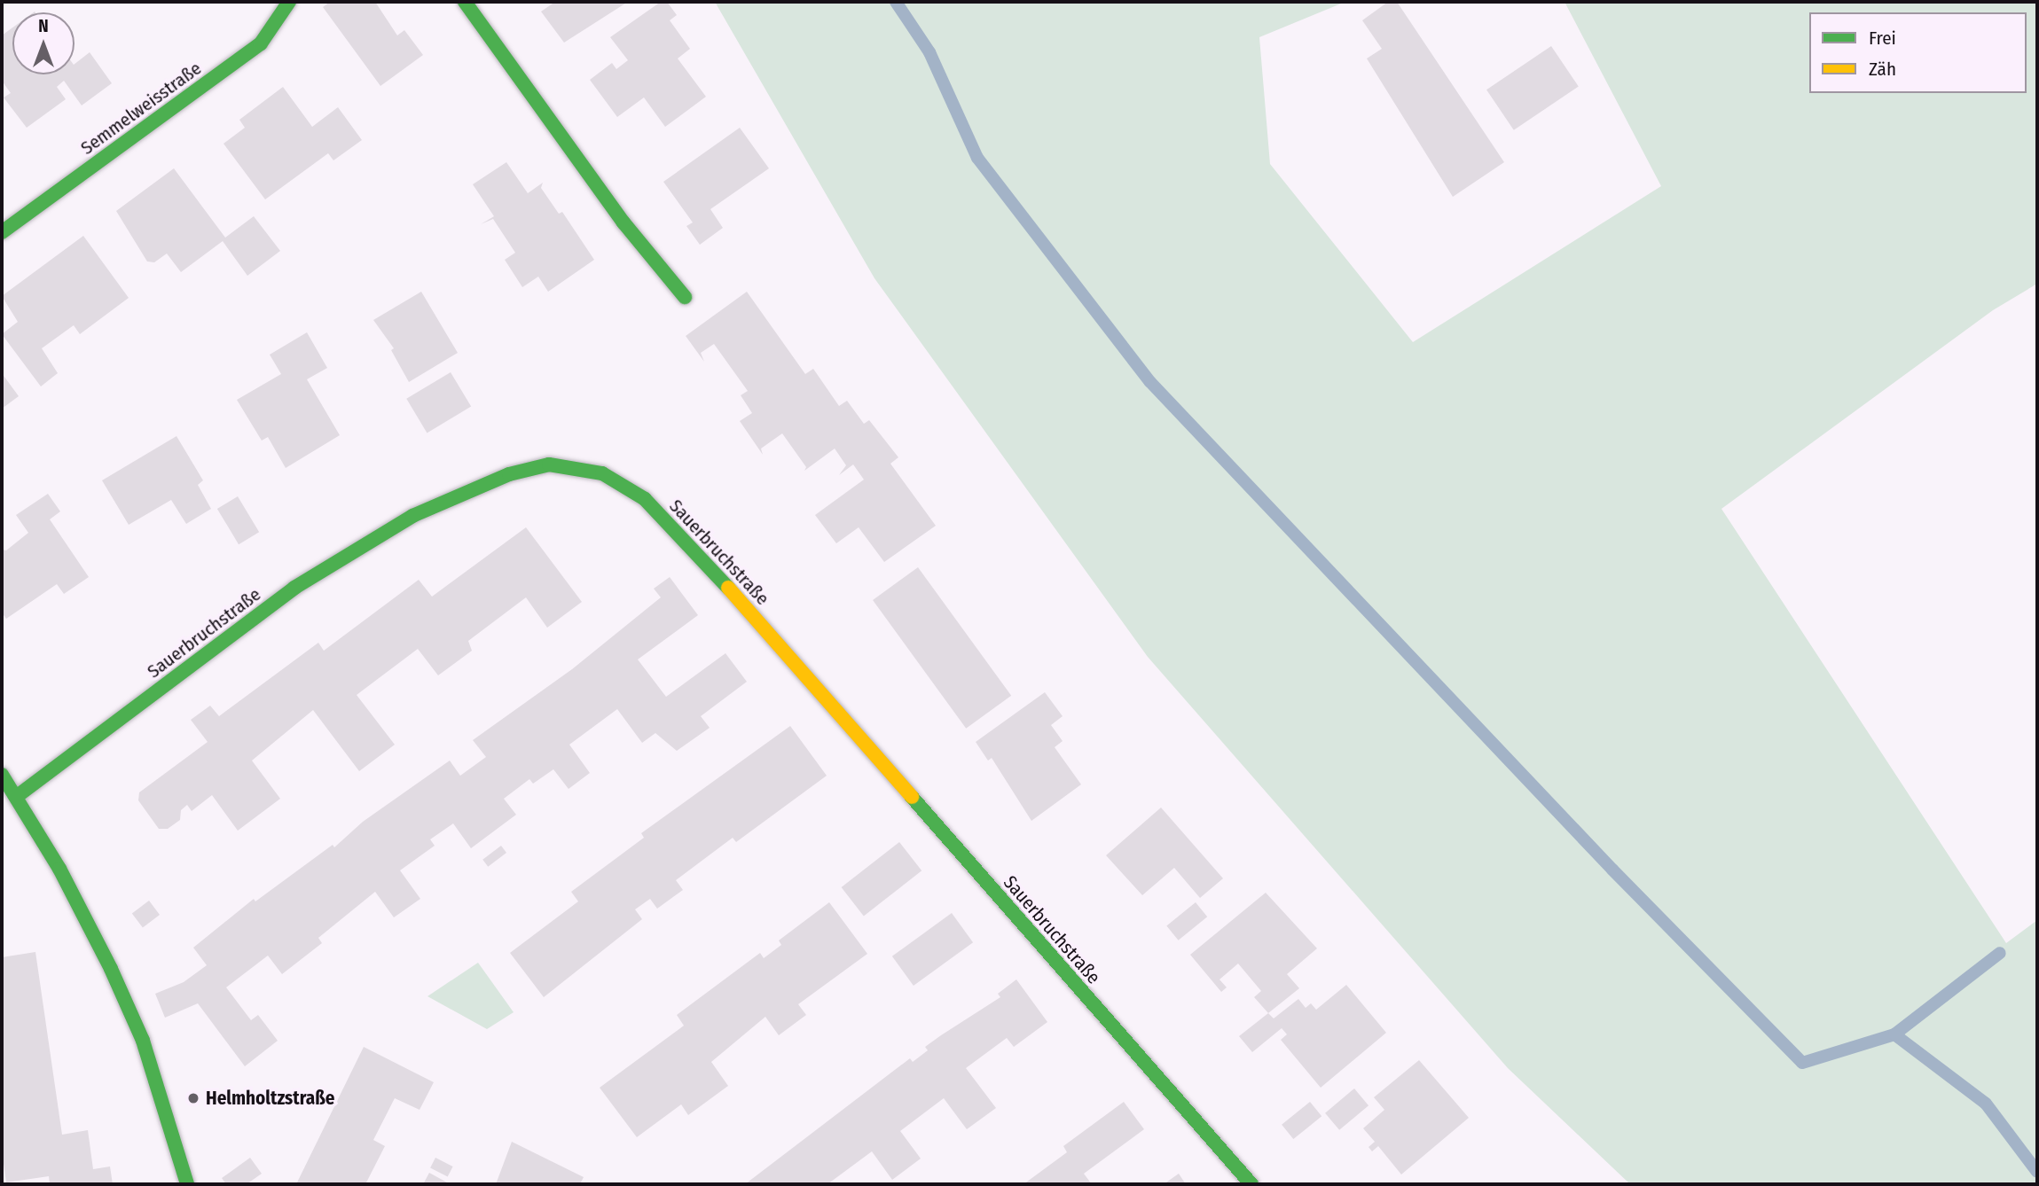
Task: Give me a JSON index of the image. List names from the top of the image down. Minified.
{"streets":{"street":["Semmelweisstraße","Sauerbruchstraße"]},"places":["Helmholtzstraße"],"legend":["Frei","Zäh"],"north":"top"}
